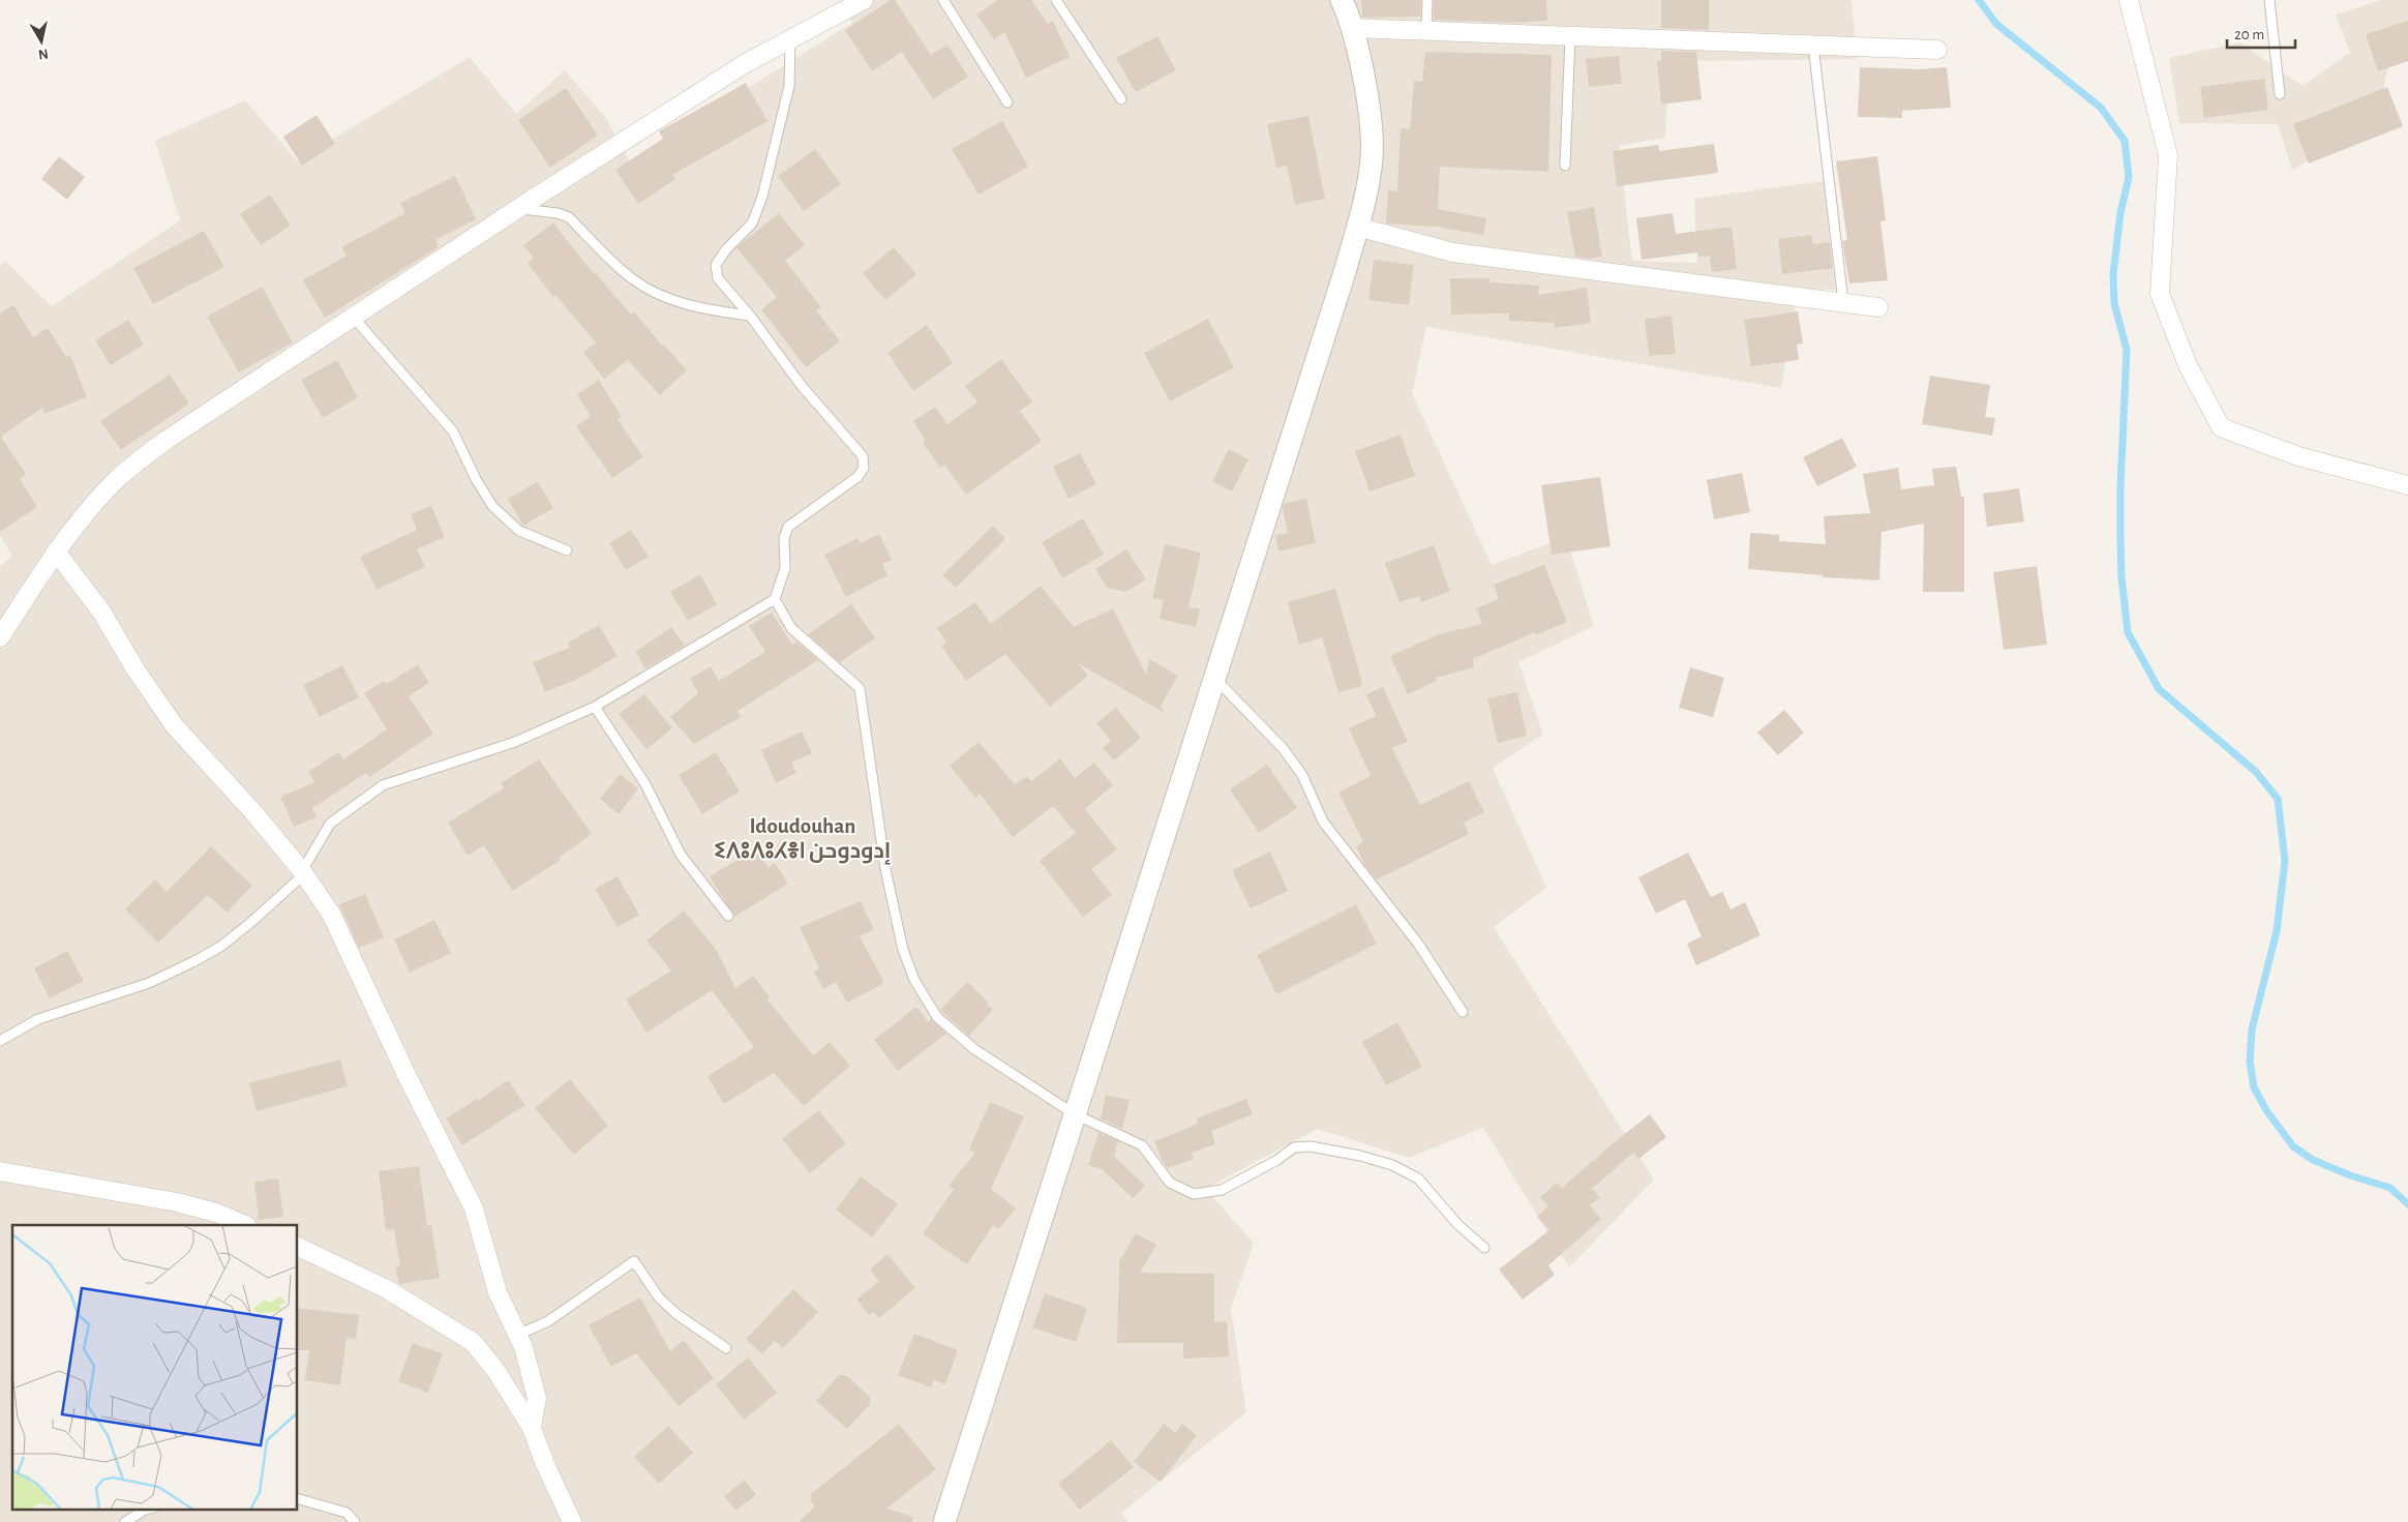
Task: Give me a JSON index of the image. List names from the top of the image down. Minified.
{"districts":["Idoudouhan ⵉⴷⵓⴷⵓⵃⴻⵏ إدودوحن"],"scale_bar":"20 m","north":"bottom"}
